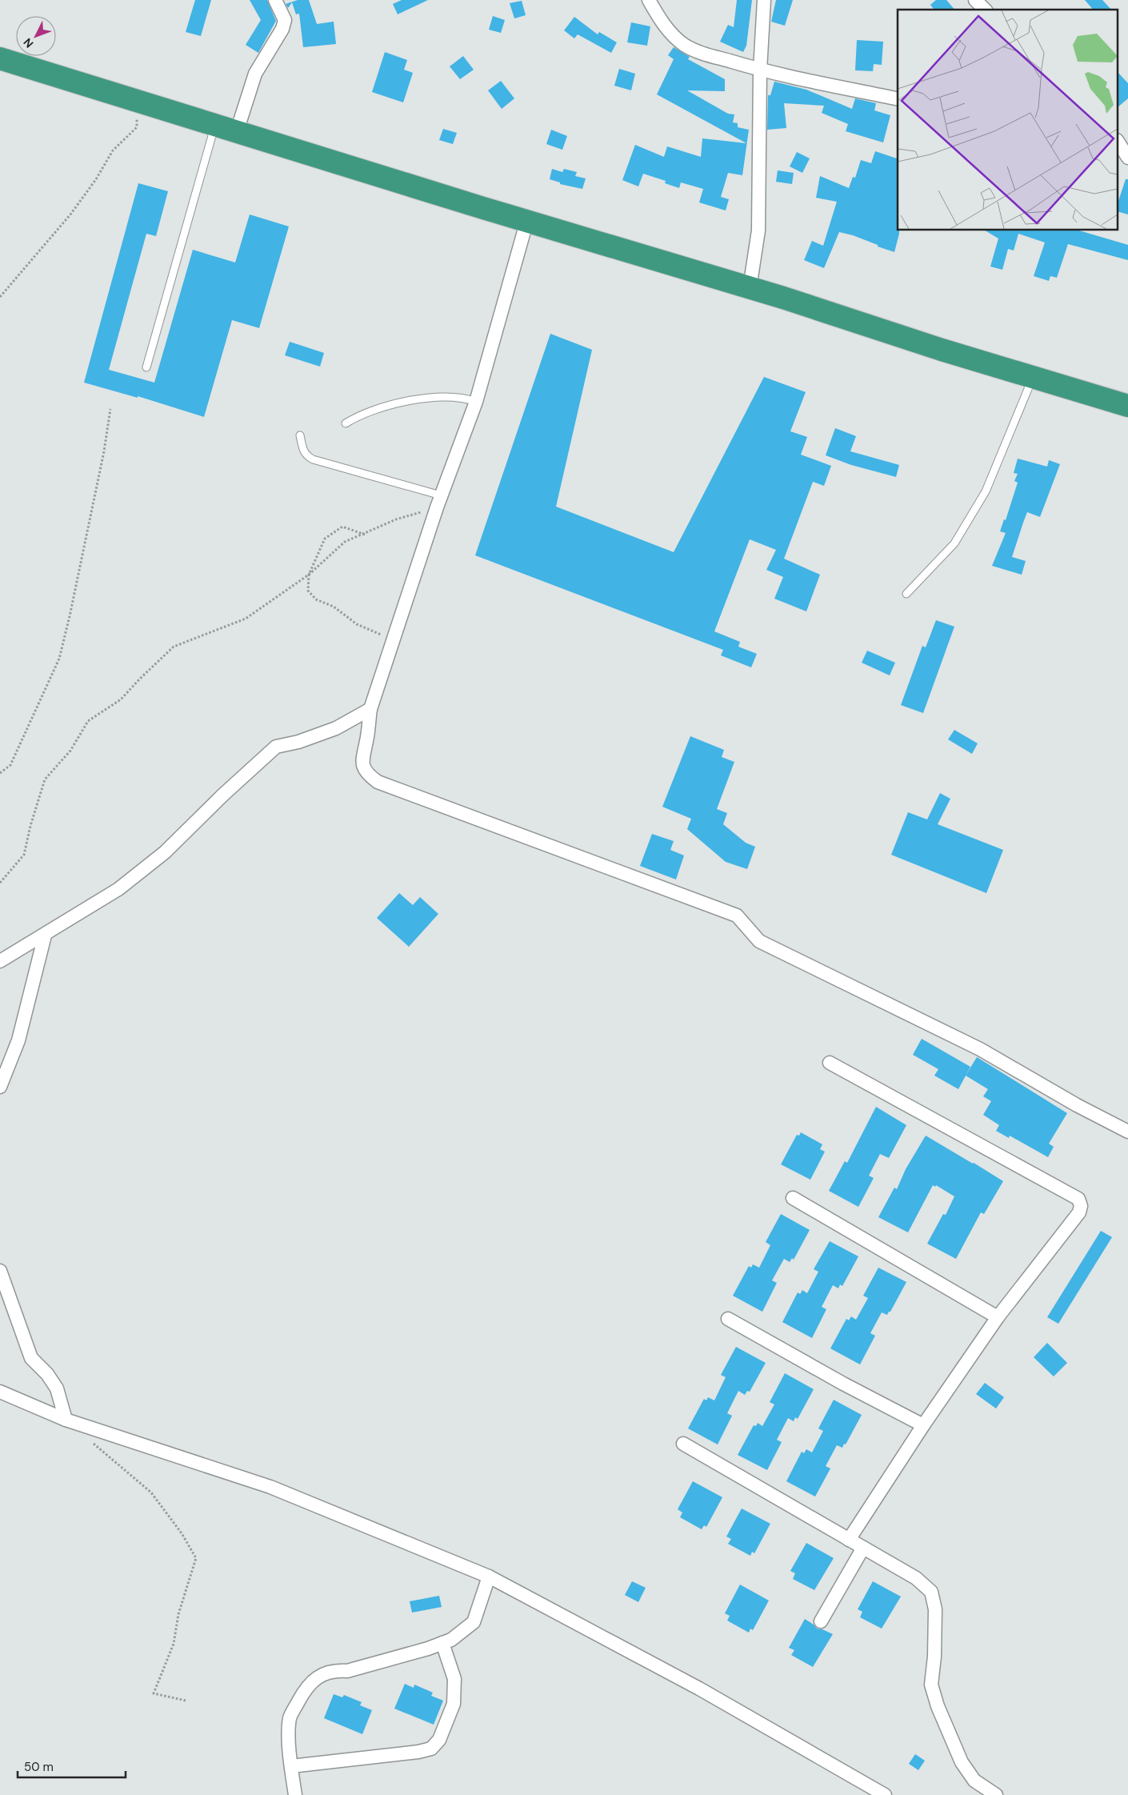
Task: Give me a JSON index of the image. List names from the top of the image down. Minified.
{"scale_bar":"50 m","north":"bottom left"}
